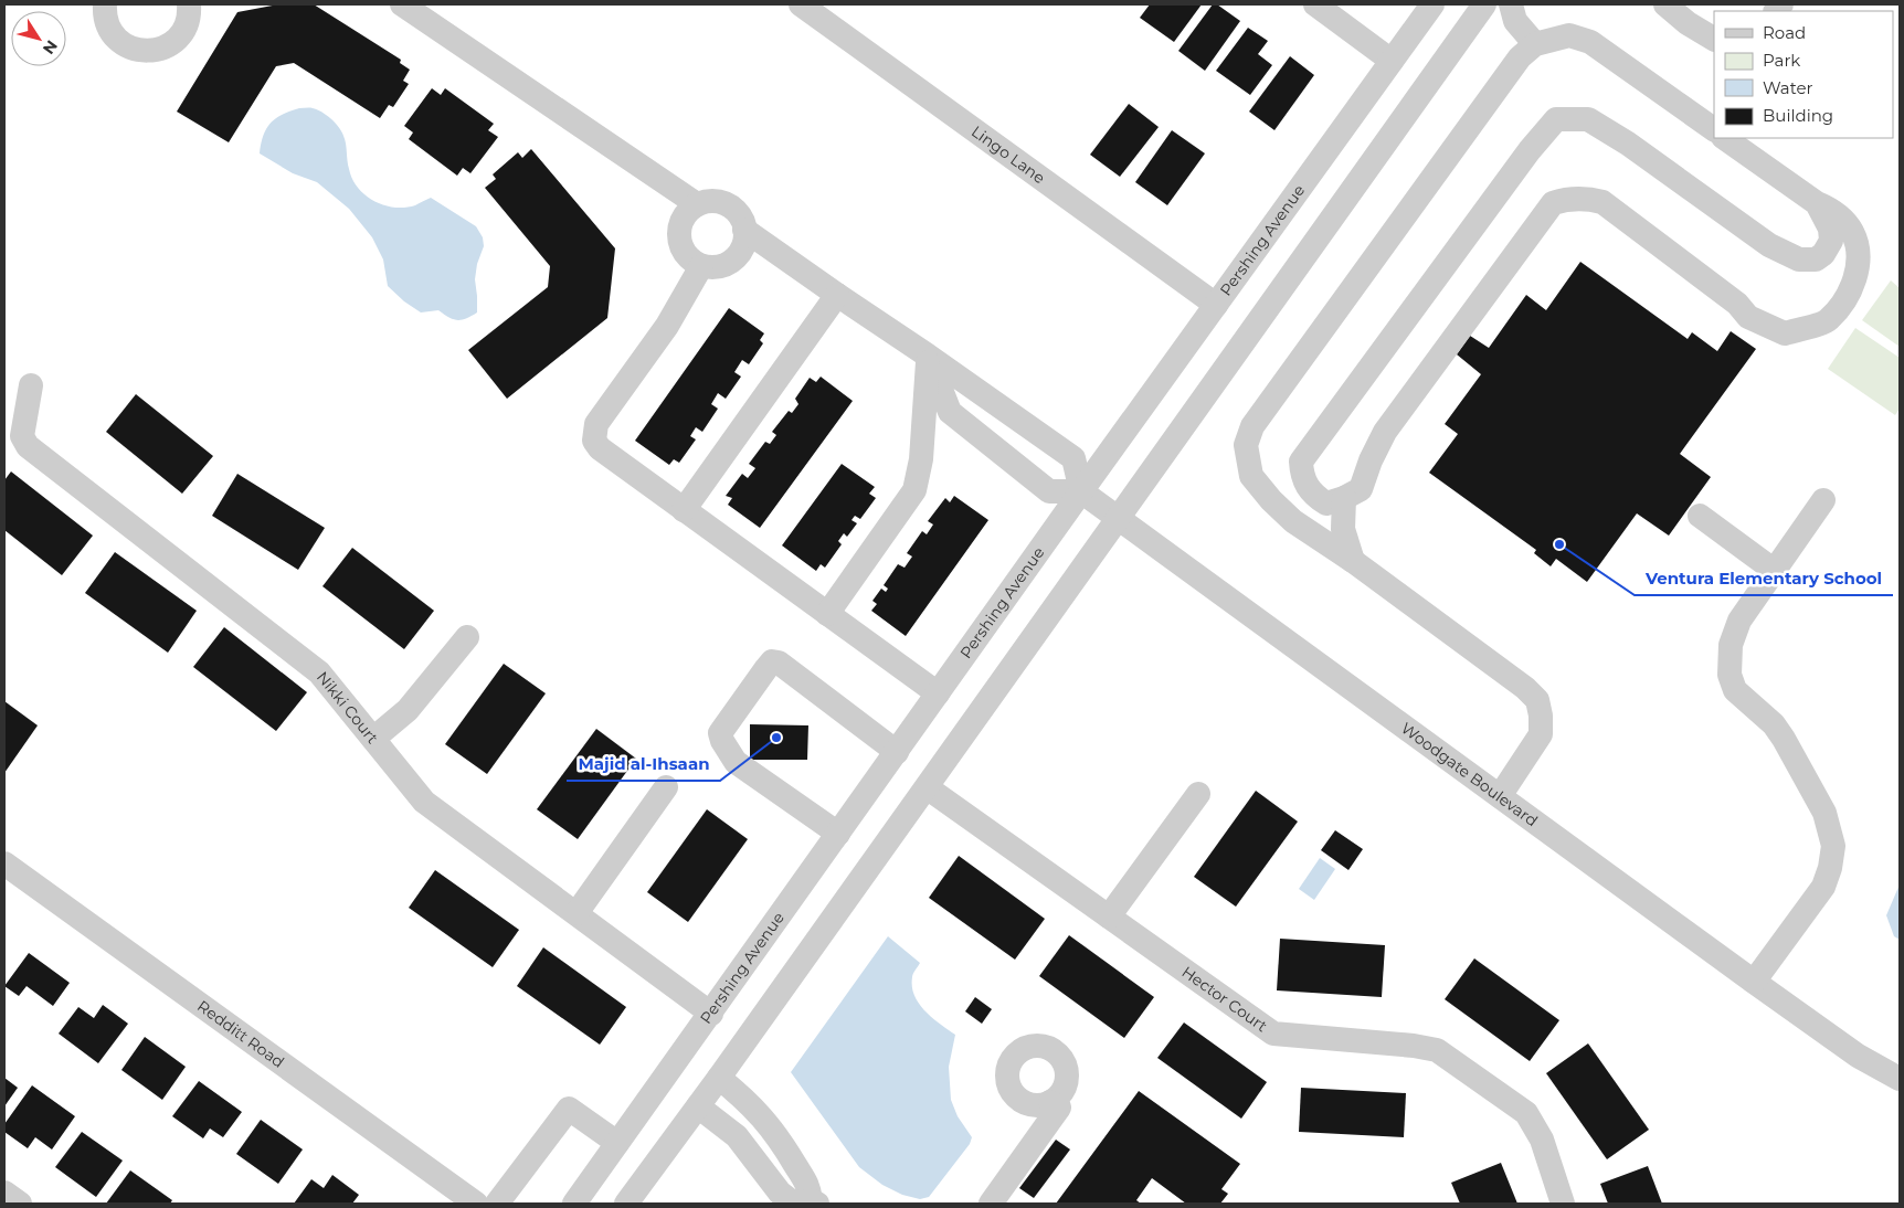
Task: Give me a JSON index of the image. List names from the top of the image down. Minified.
{"streets":{"street":["Lingo Lane","Pershing Avenue","Nikki Court","Woodgate Boulevard","Hector Court","Redditt Road"]},"crossings":[["Lingo Lane","Pershing Avenue"],["Pershing Avenue","Nikki Court"],["Pershing Avenue","Woodgate Boulevard"]],"places":["Ventura Elementary School","Majid al-Ihsaan"],"legend":["Road","Park","Water","Building"],"north":"bottom right"}
